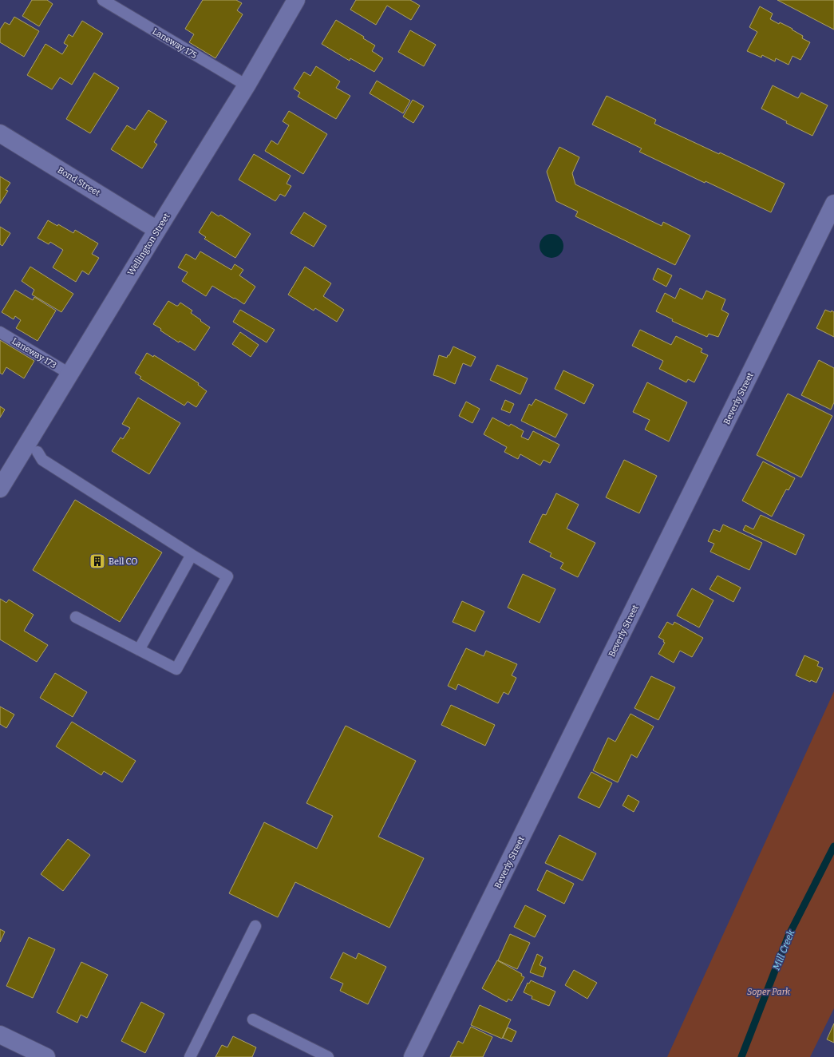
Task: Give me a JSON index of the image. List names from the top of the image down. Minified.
{"streets":{"street":["Bond Street","Wellington Street","Beverly Street"],"lane":["Laneway 175","Laneway 173"]},"crossings":[["Laneway 175","Wellington Street"],["Bond Street","Wellington Street"],["Wellington Street","Laneway 173"]],"water":["Mill Creek"],"parks":["Soper Park"],"places":{"building":["Bell CO"]}}
